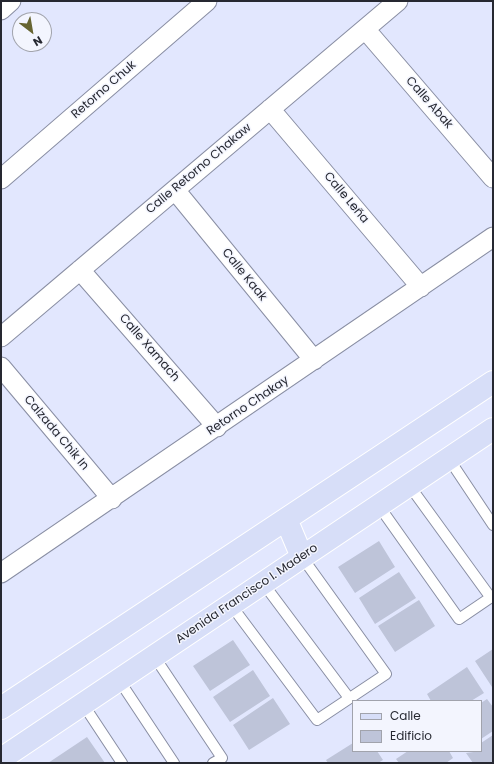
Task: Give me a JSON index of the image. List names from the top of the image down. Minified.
{"streets":{"main road":["Avenida Francisco I. Madero"],"street":["Retorno Chuk","Calle Abak","Calle Retorno Chakaw","Calle Leña","Calle Kaak","Calle Xamach","Retorno Chakay","Calzada Chik In"]},"crossings":[["Calle Abak","Calle Retorno Chakaw"],["Calle Retorno Chakaw","Calle Leña"],["Calle Retorno Chakaw","Calle Kaak"],["Calle Retorno Chakaw","Calle Xamach"],["Calle Leña","Retorno Chakay"],["Calle Kaak","Retorno Chakay"],["Calle Xamach","Retorno Chakay"],["Retorno Chakay","Calzada Chik In"]],"legend":["Calle","Edificio"],"north":"bottom right"}
